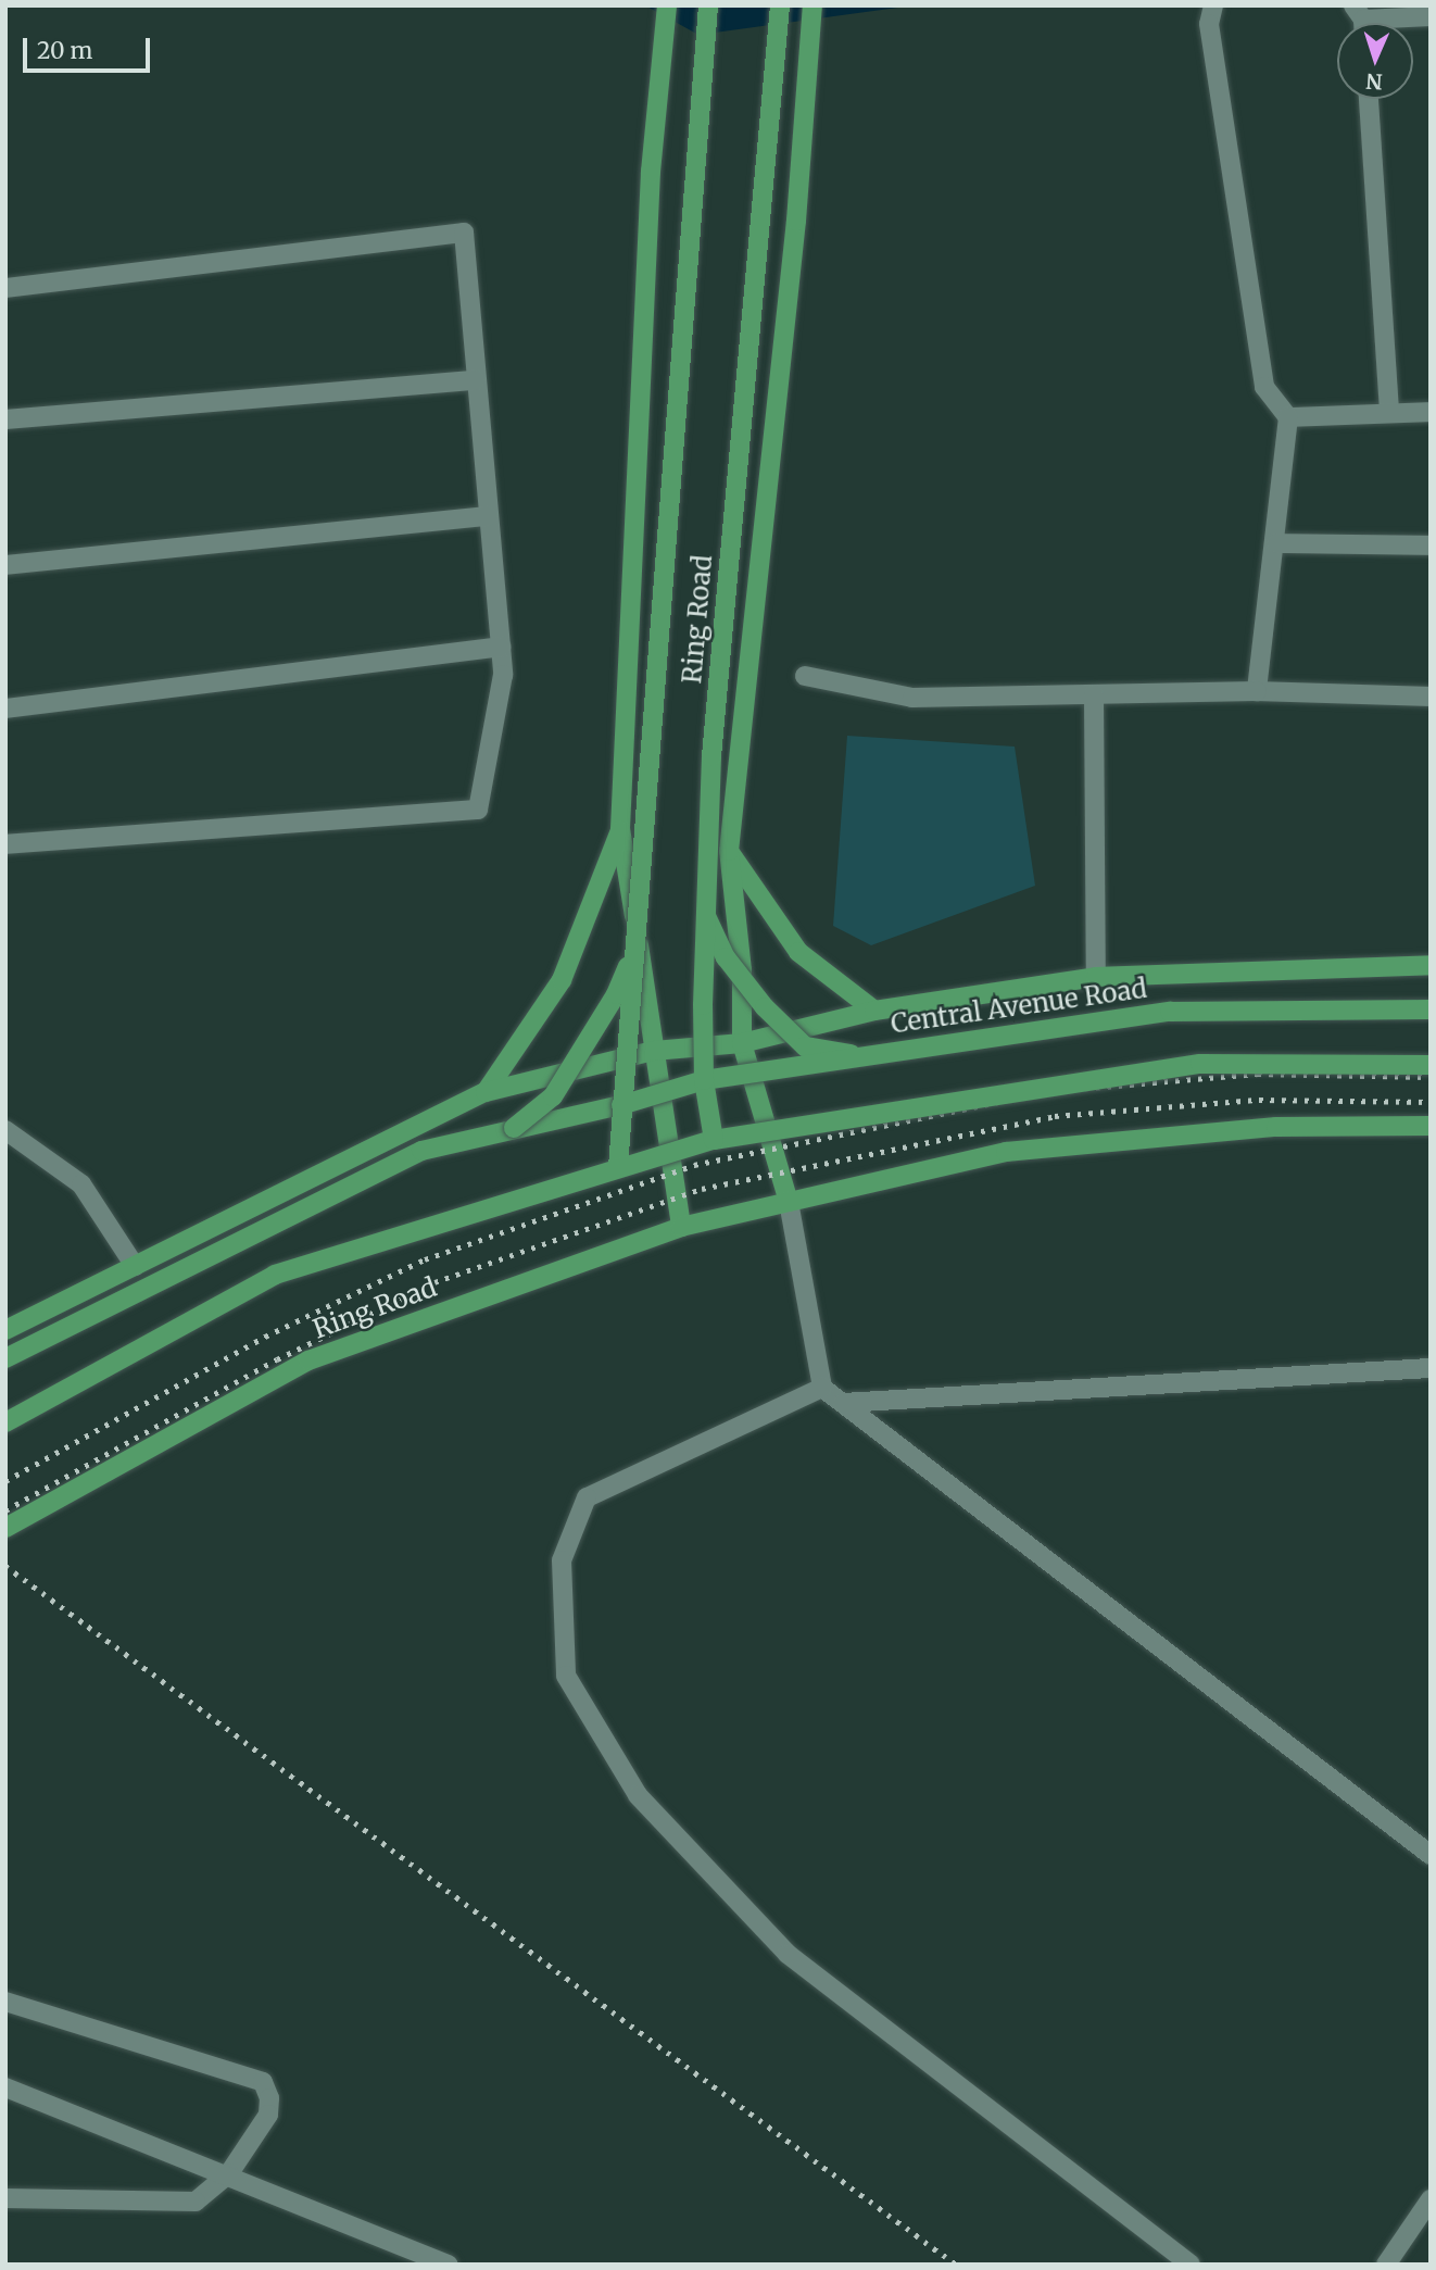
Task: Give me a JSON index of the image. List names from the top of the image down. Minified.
{"streets":{"main road":["Ring Road","Central Avenue Road"]},"crossings":[["Ring Road","Central Avenue Road"]],"scale_bar":"20 m","north":"bottom"}
